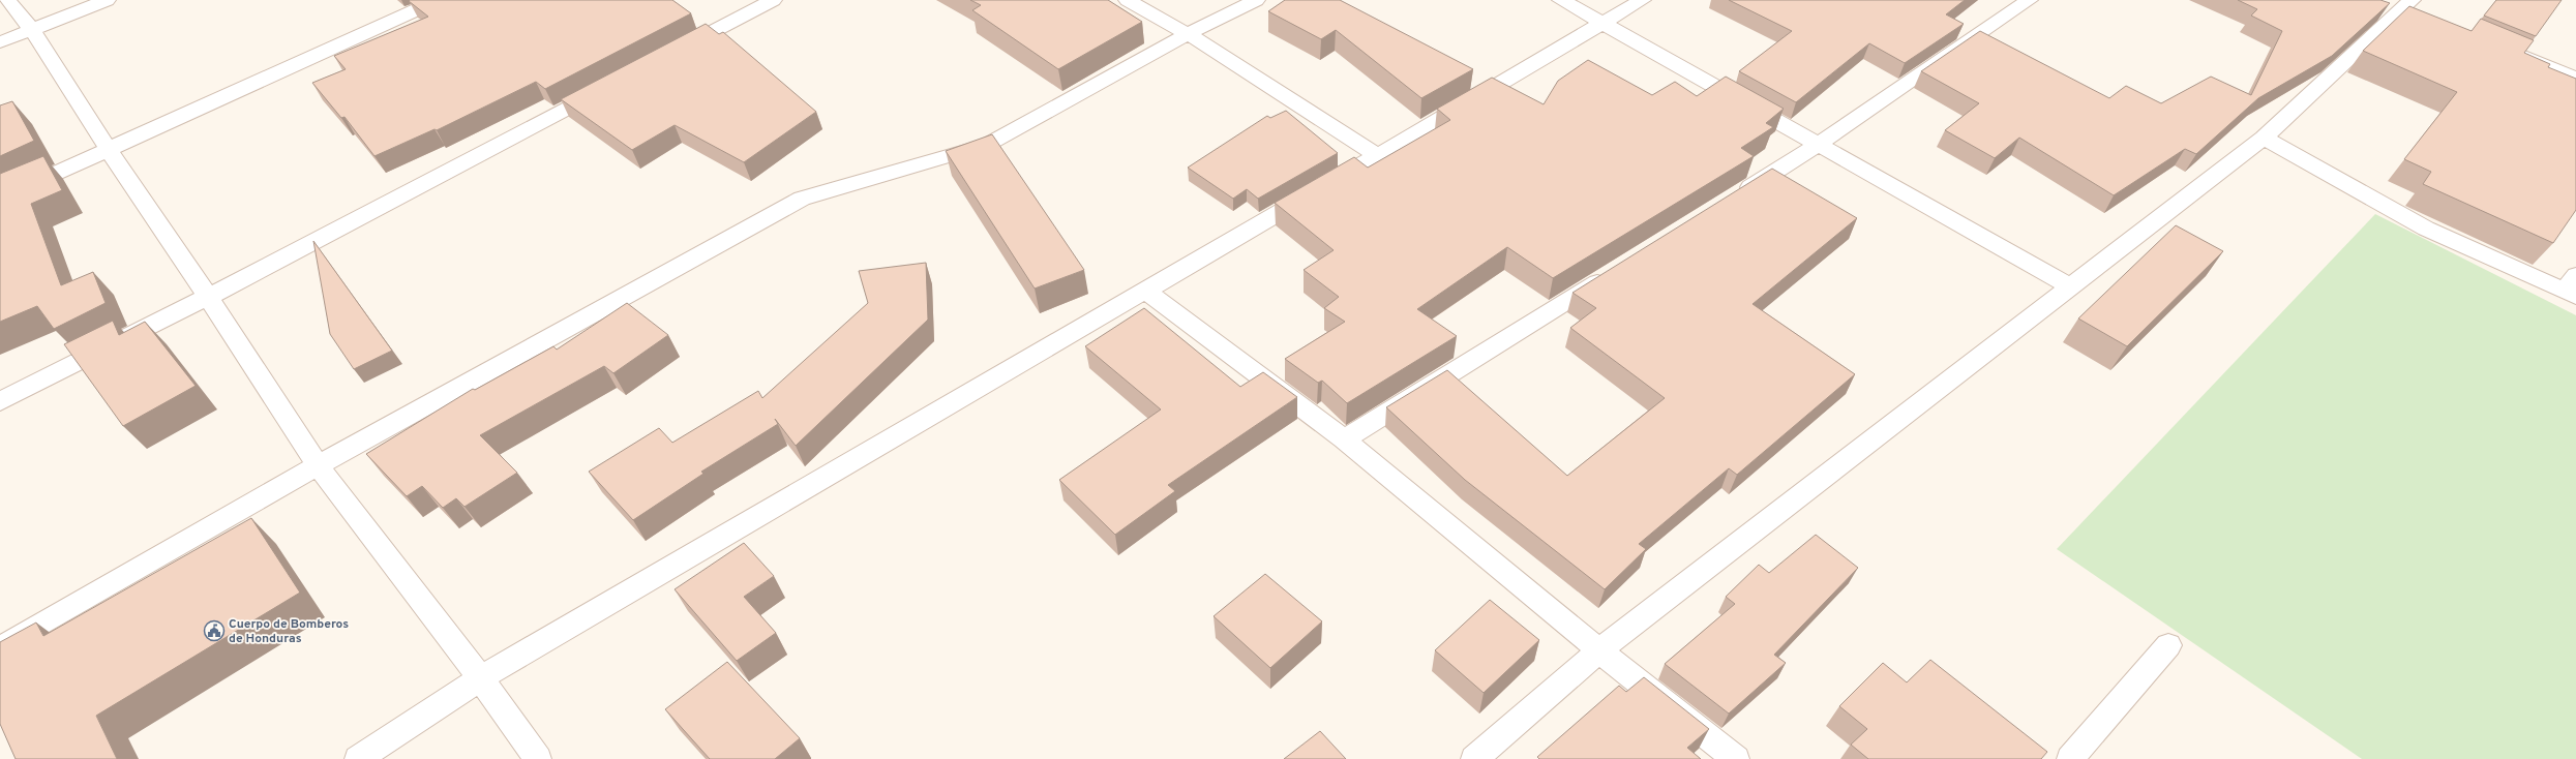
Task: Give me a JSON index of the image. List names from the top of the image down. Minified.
{"places":{"public building":["Cuerpo de Bomberos de Honduras"]}}
